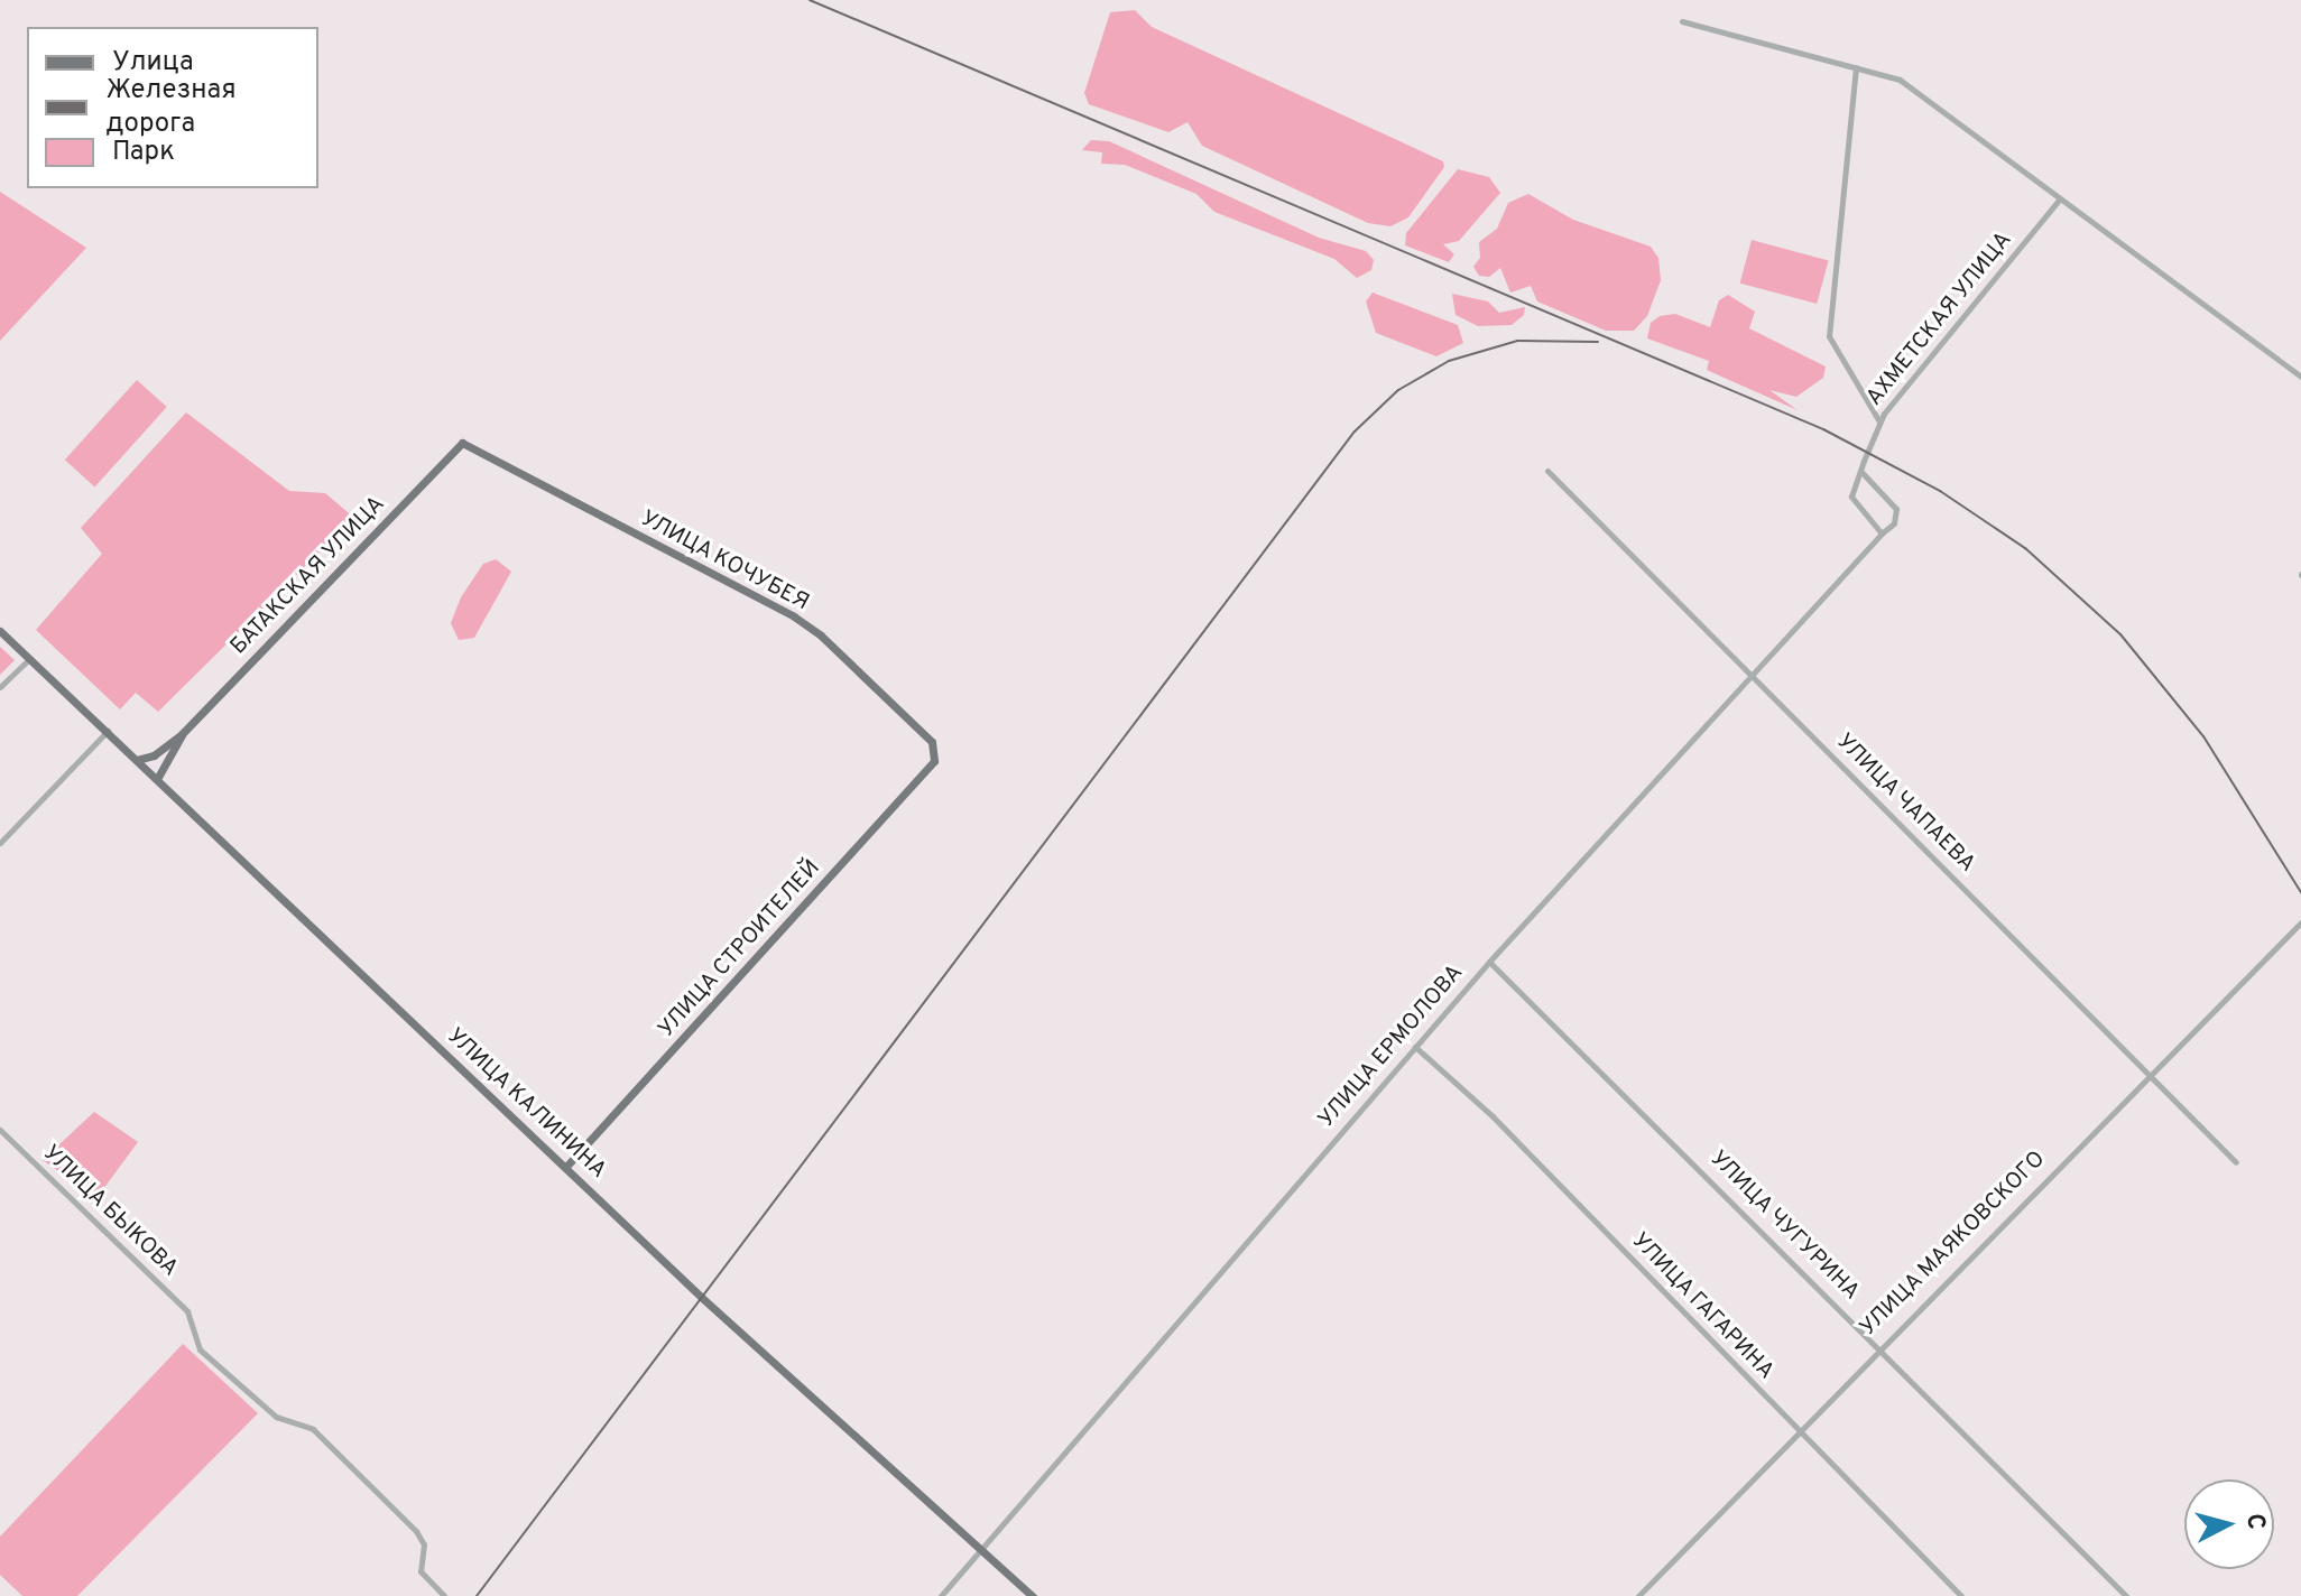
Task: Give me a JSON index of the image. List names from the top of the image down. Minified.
{"streets":{"main road":["УЛИЦА КОЧУБЕЯ","БАТАКСКАЯ УЛИЦА","УЛИЦА СТРОИТЕЛЕЙ","УЛИЦА КАЛИНИНА"],"street":["АХМЕТСКАЯ УЛИЦА","УЛИЦА ЧАПАЕВА","УЛИЦА ЕРМОЛОВА","УЛИЦА БЫКОВА","УЛИЦА ЧУГУРИНА","УЛИЦА МАЯКОВСКОГО","УЛИЦА ГАГАРИНА"]},"crossings":[["УЛИЦА КОЧУБЕЯ","БАТАКСКАЯ УЛИЦА"],["УЛИЦА КОЧУБЕЯ","УЛИЦА СТРОИТЕЛЕЙ"],["БАТАКСКАЯ УЛИЦА","УЛИЦА КАЛИНИНА"],["УЛИЦА ЧАПАЕВА","УЛИЦА ЕРМОЛОВА"],["УЛИЦА ЧАПАЕВА","УЛИЦА МАЯКОВСКОГО"],["УЛИЦА СТРОИТЕЛЕЙ","УЛИЦА КАЛИНИНА"],["УЛИЦА ЕРМОЛОВА","УЛИЦА КАЛИНИНА"],["УЛИЦА ЕРМОЛОВА","УЛИЦА ЧУГУРИНА"],["УЛИЦА ЕРМОЛОВА","УЛИЦА ГАГАРИНА"],["УЛИЦА ЧУГУРИНА","УЛИЦА МАЯКОВСКОГО"],["УЛИЦА МАЯКОВСКОГО","УЛИЦА ГАГАРИНА"]],"legend":["Улица","Железная дорога","Парк"],"north":"right"}
